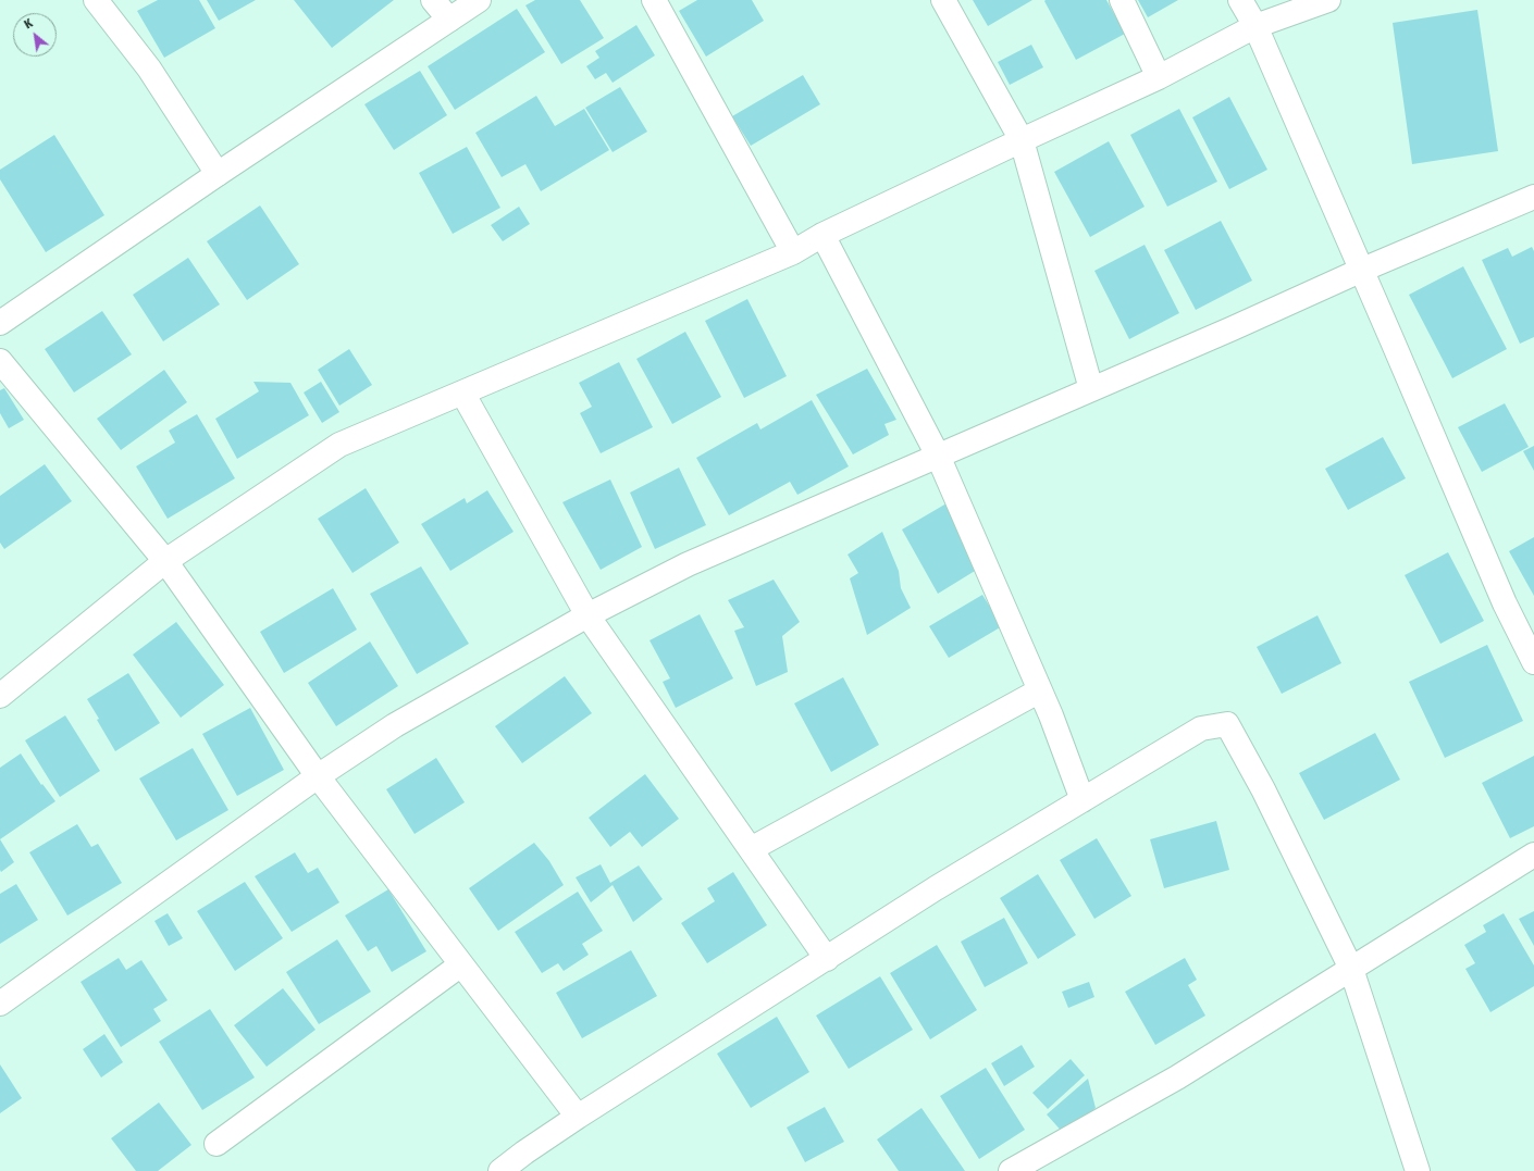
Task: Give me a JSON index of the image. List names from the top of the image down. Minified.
{"north":"top left"}
